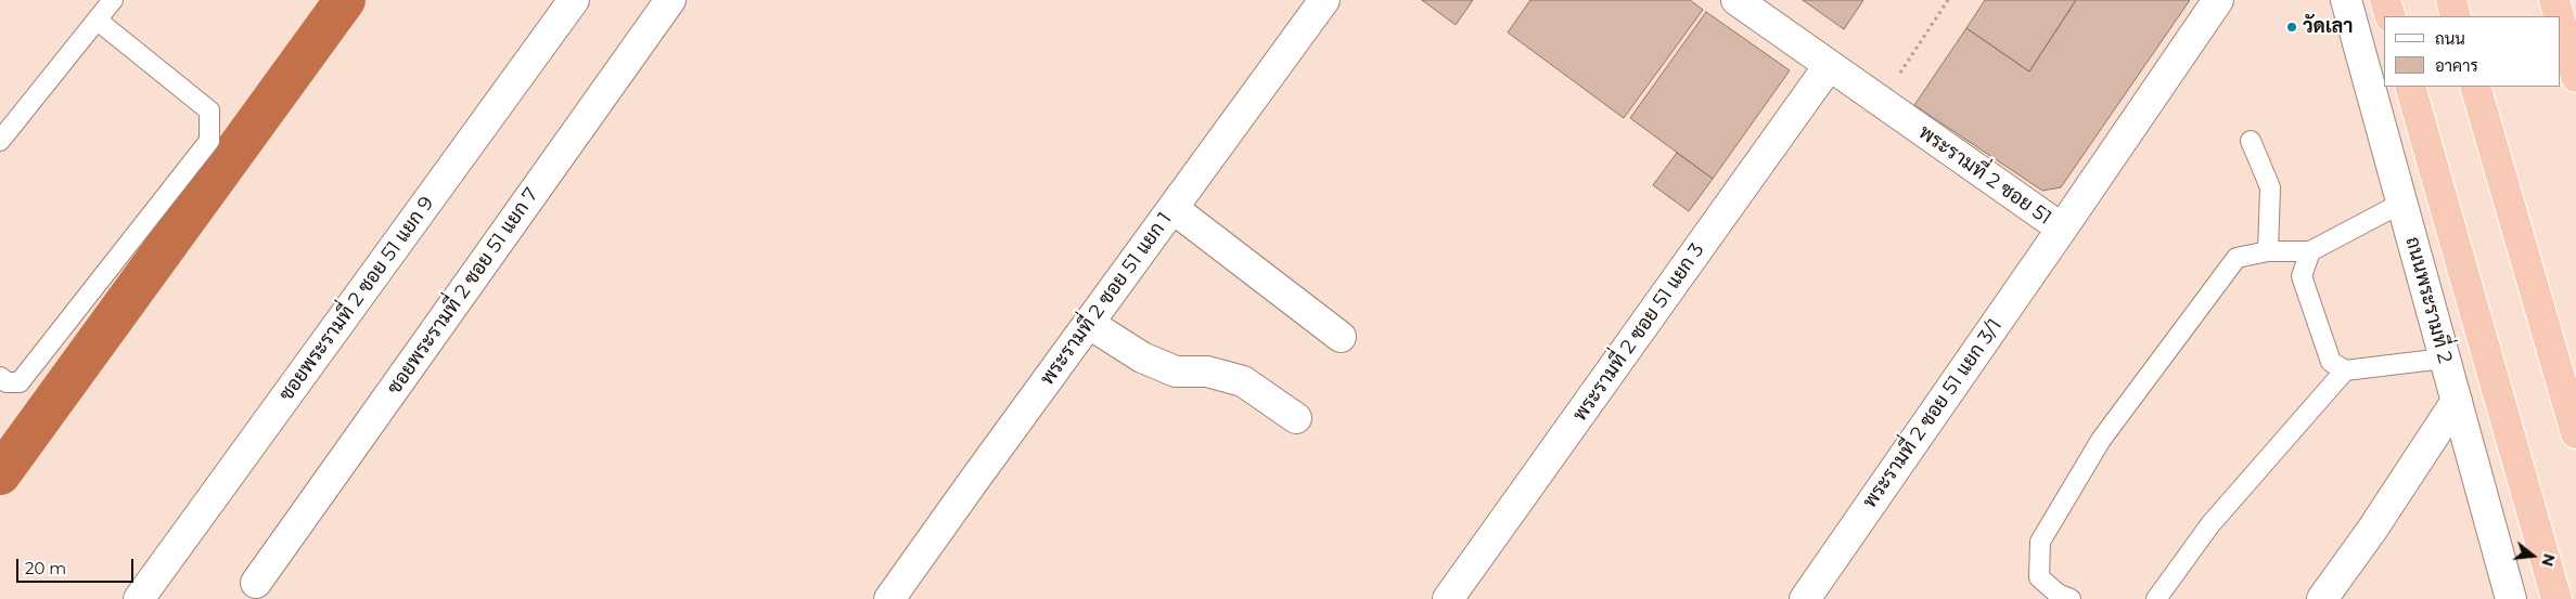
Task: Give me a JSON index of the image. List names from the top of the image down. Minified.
{"streets":{"street":["พระรามที่ 2 ซอย 51","ซอยพระรามที่ 2 ซอย 51 แยก 7","ซอยพระรามที่ 2 ซอย 51 แยก 9","พระรามที่ 2 ซอย 51 แยก 1","ถนนพระรามที่ 2","พระรามที่ 2 ซอย 51 แยก 3","พระรามที่ 2 ซอย 51 แยก 3/1"]},"crossings":[["พระรามที่ 2 ซอย 51","พระรามที่ 2 ซอย 51 แยก 3"],["พระรามที่ 2 ซอย 51","พระรามที่ 2 ซอย 51 แยก 3/1"]],"places":["วัดเลา"],"legend":["ถนน","อาคาร"],"scale_bar":"20 m","north":"right"}
